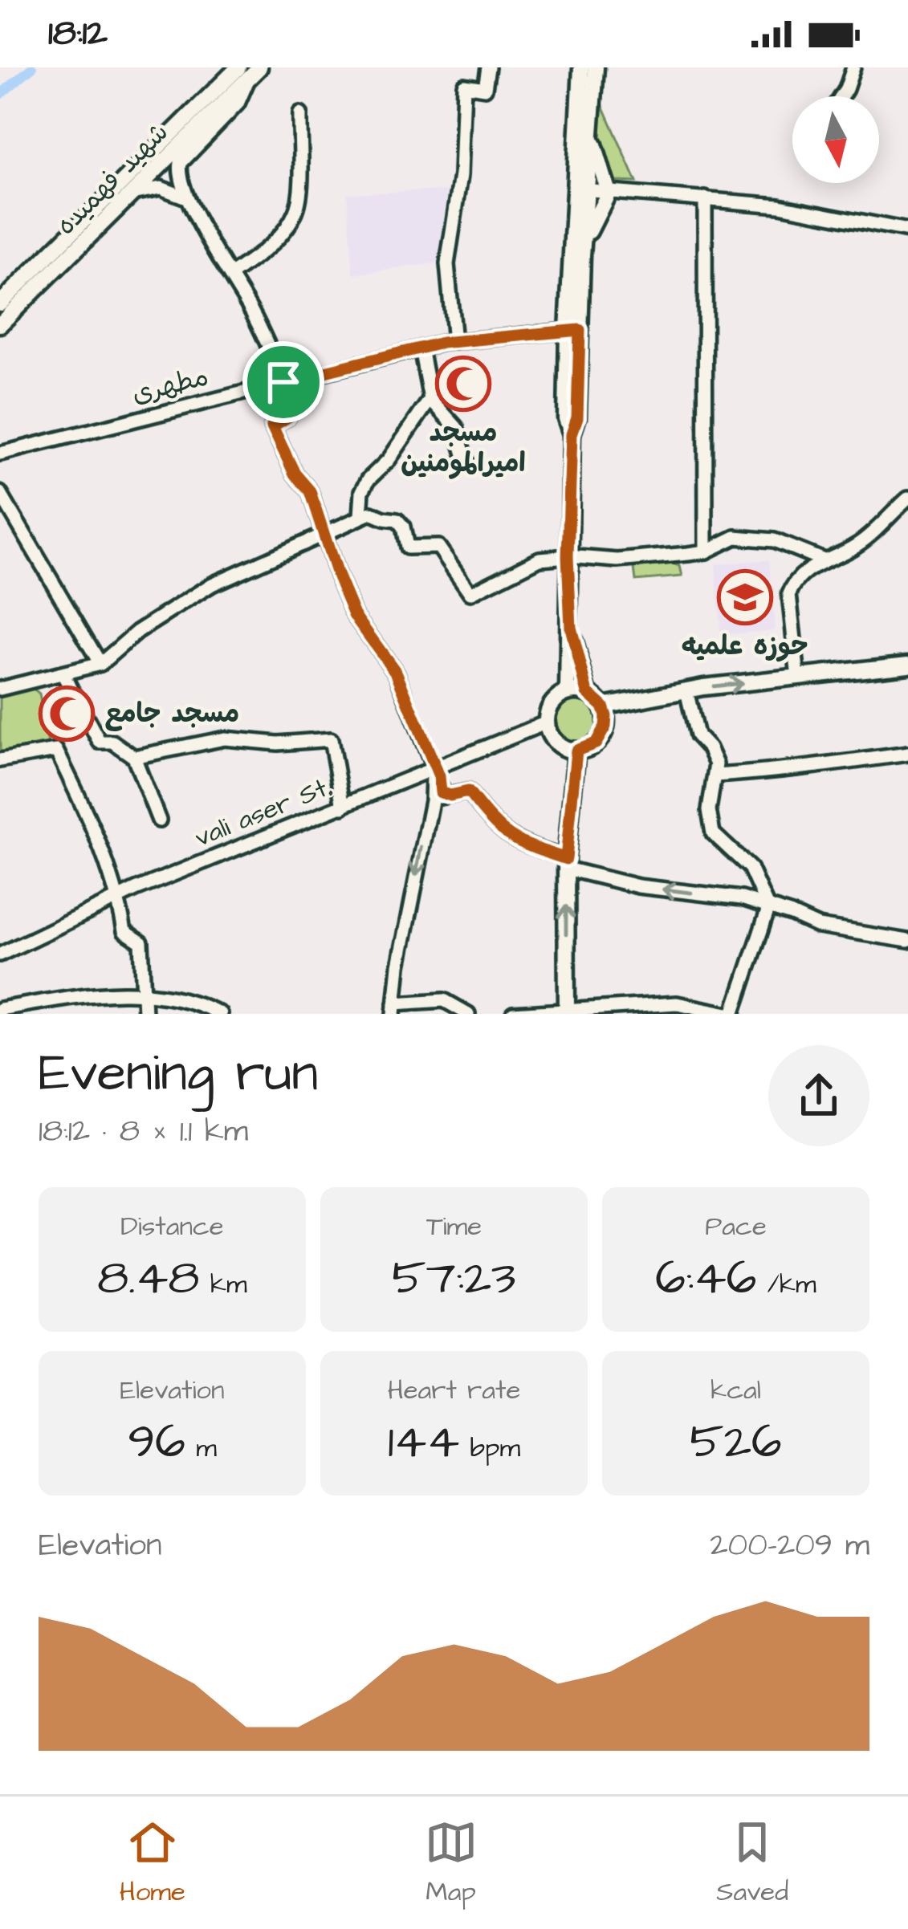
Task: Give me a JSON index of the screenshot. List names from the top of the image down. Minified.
{"streets":{"main road":["شهید فهمیده"],"street":["مطهری","vali aser St."]},"places":{"mosque":["مسجد امیرالمومنین","مسجد جامع"],"school or university":["حوزه علمیه"]},"north":"bottom","page":{"status":"18:12","heading":["Evening run","18:12 · 8 × 1.1 km"],"stats":[["Distance","8.48 km"],["Time","57:23"],["Pace","6:46 /km"],["Elevation","96 m"],["Heart rate","144 bpm"],["kcal","526"]],"chart":["Elevation","200–209 m"],"tabs":["Home","Map","Saved"]}}
